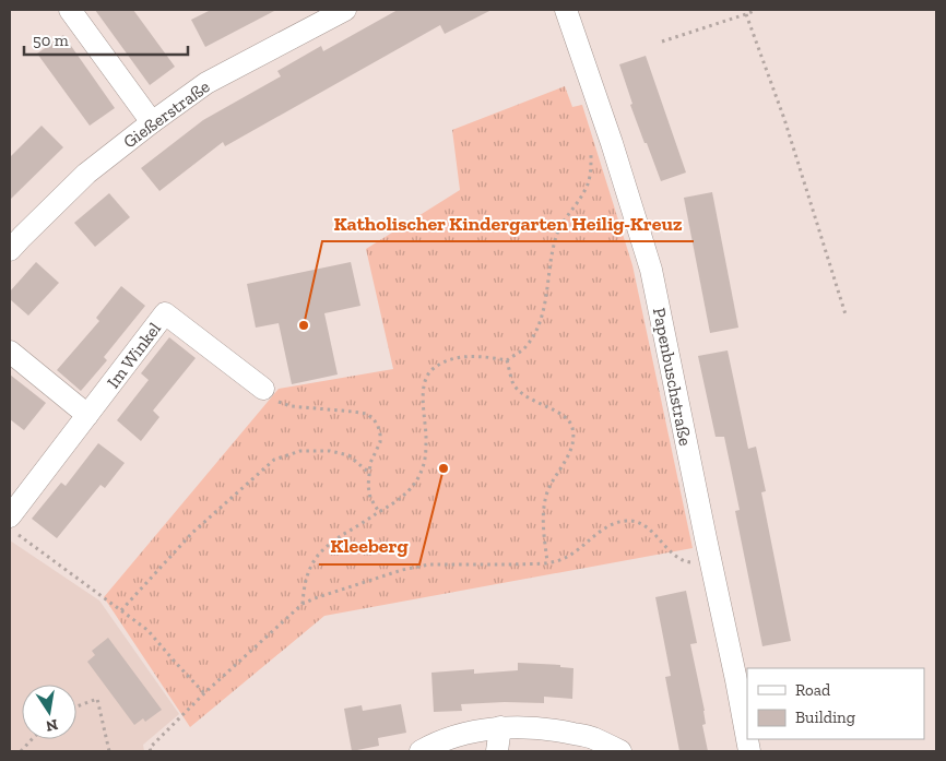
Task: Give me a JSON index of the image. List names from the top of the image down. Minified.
{"streets":{"street":["Gießerstraße","Im Winkel","Papenbuschstraße"]},"places":["Katholischer Kindergarten Heilig-Kreuz","Kleeberg"],"legend":["Road","Building"],"scale_bar":"50 m","north":"bottom"}
